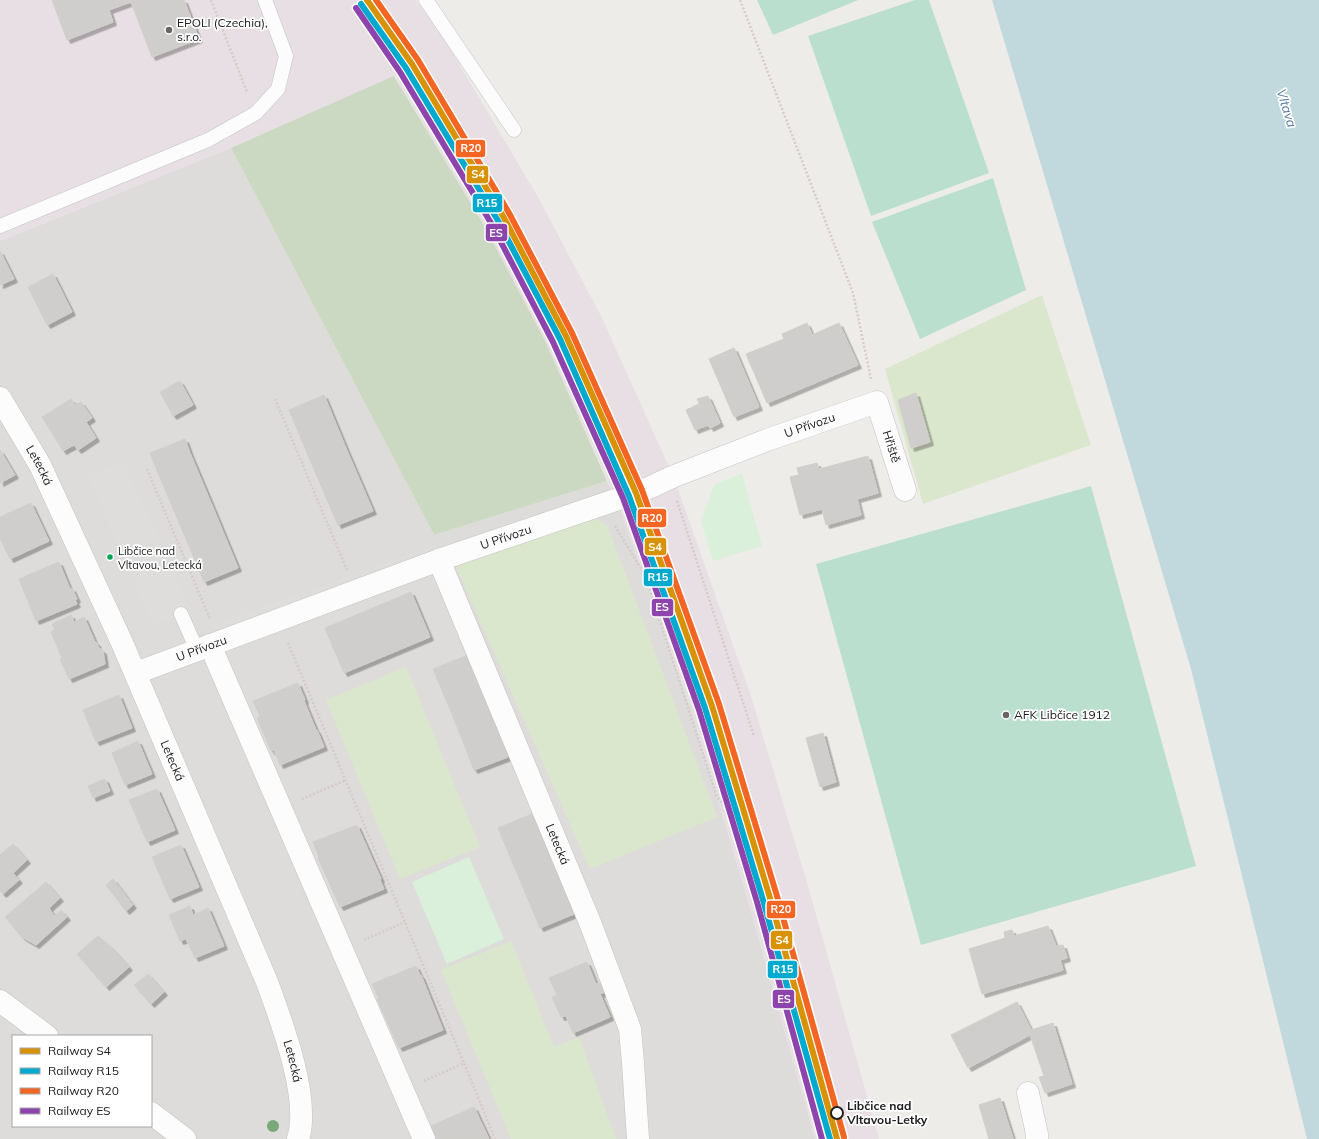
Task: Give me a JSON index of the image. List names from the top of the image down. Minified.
{"streets":{"street":["U Přívozu","Hřiště","Letecká"]},"crossings":[["U Přívozu","Hřiště"],["U Přívozu","Letecká"]],"water":["Vltava"],"places":["EPOLI (Czechia), s.r.o.","Libčice nad Vltavou, Letecká","AFK Libčice 1912","Libčice nad Vltavou-Letky"],"lines":["rail line S4","rail line R20","rail line R15","rail line ES"],"legend":["Railway S4","Railway R15","Railway R20","Railway ES"]}
